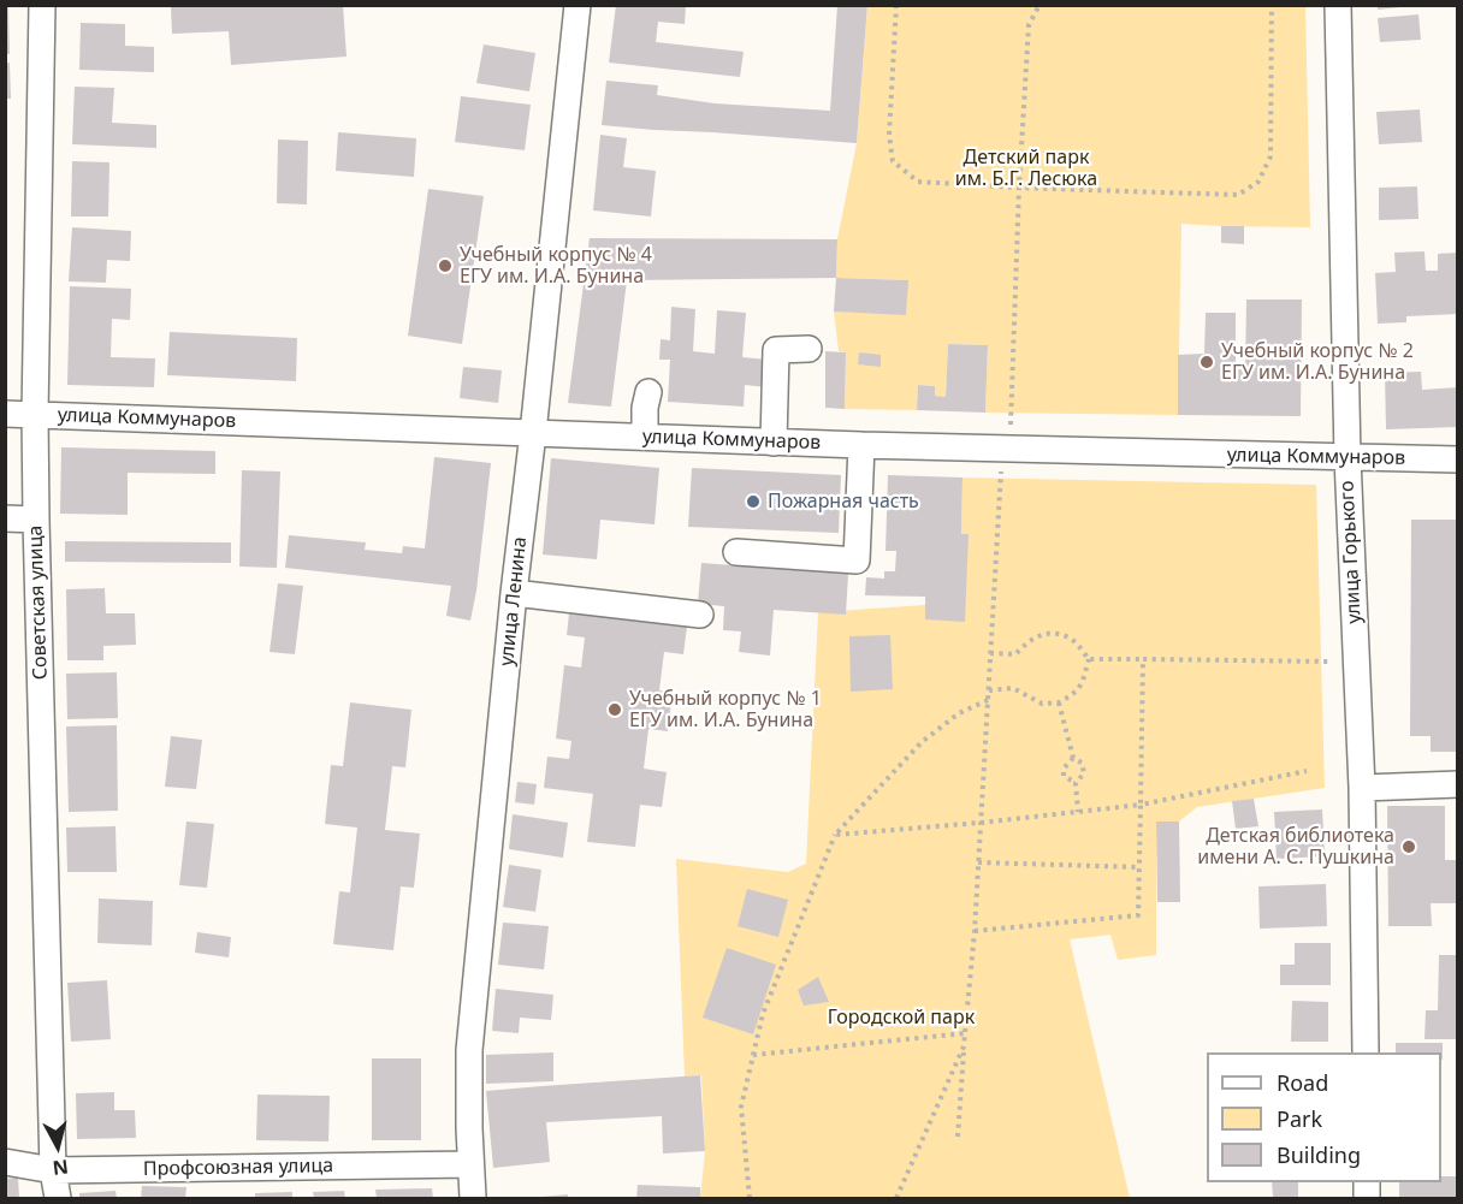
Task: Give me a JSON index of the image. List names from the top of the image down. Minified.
{"streets":{"street":["улица Коммунаров","улица Горького","улица Ленина","Советская улица","Профсоюзная улица"]},"crossings":[["улица Коммунаров","улица Горького"],["улица Коммунаров","улица Ленина"],["улица Коммунаров","Советская улица"],["улица Ленина","Профсоюзная улица"],["Советская улица","Профсоюзная улица"]],"parks":["Детский парк им. Б.Г. Лесюка","Городской парк"],"places":["Учебный корпус № 4 ЕГУ им. И.А. Бунина","Учебный корпус № 2 ЕГУ им. И.А. Бунина","Пожарная часть","Учебный корпус № 1 ЕГУ им. И.А. Бунина","Детская библиотека имени А. С. Пушкина"],"legend":["Road","Park","Building"],"north":"bottom"}
